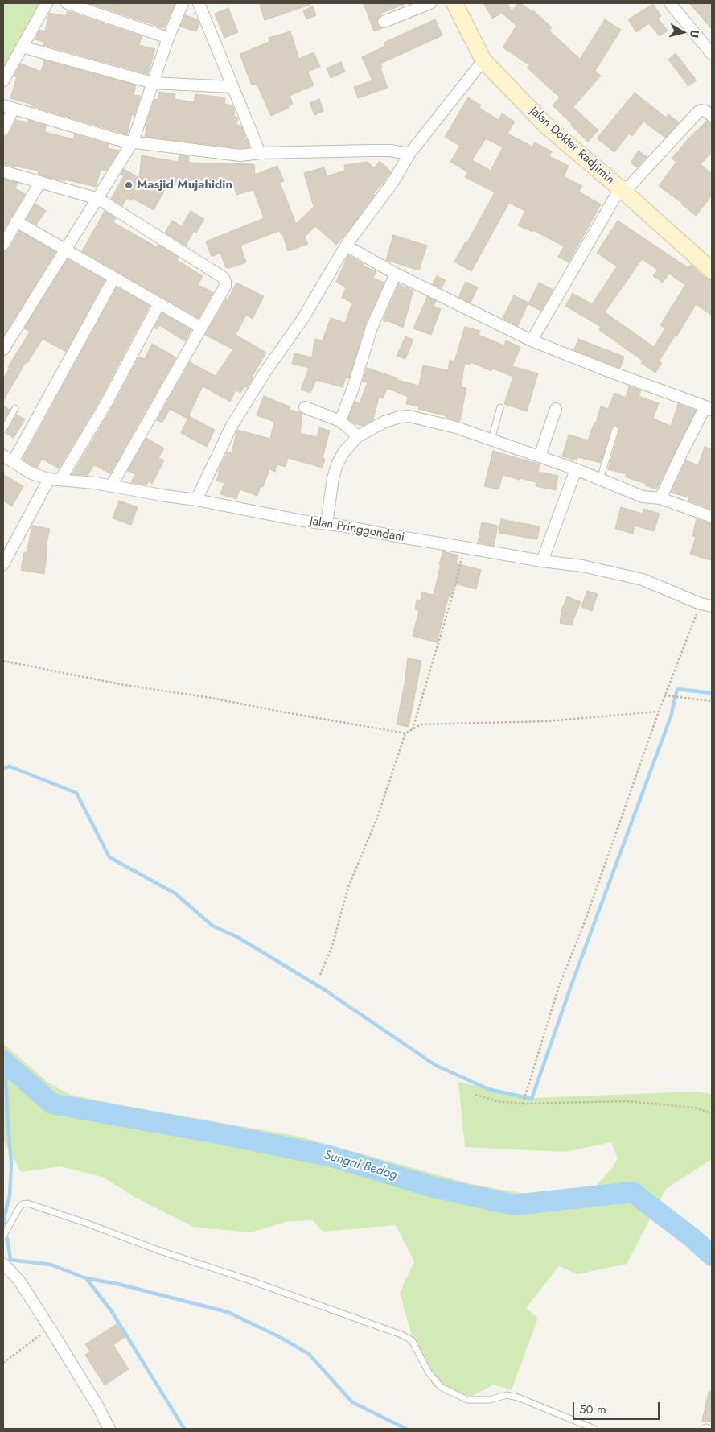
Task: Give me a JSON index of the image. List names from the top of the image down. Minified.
{"streets":{"main road":["Jalan Dokter Radjimin"],"street":["Jalan Pringgondani"]},"water":["Sungai Bedog"],"places":["Masjid Mujahidin"],"scale_bar":"50 m","north":"right"}
